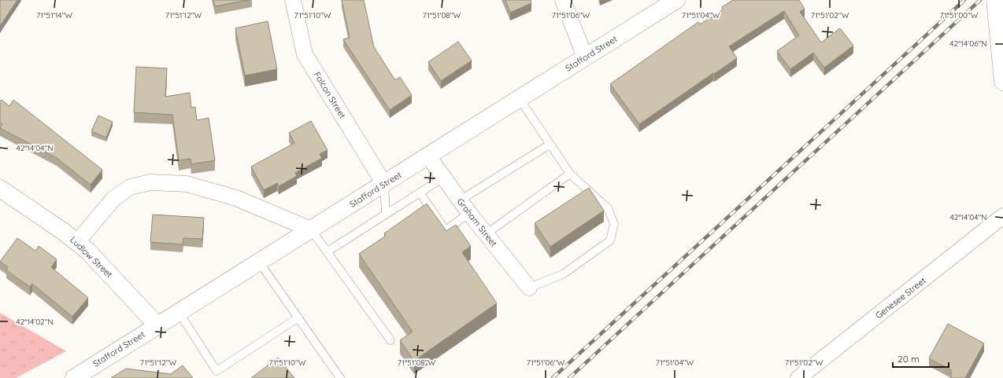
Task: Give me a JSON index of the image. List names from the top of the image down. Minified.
{"streets":{"main road":["Stafford Street","Ludlow Street"],"street":["Falcon Street","Graham Street","Genesee Street"]},"crossings":[["Stafford Street","Falcon Street"],["Stafford Street","Graham Street"],["Stafford Street","Ludlow Street"]],"scale_bar":"20 m","coordinates":["71°51'14\"W","71°51'12\"W","71°51'10\"W","71°51'08\"W","71°51'06\"W","71°51'04\"W","71°51'02\"W","71°51'00\"W","42°14'06\"N","42°14'04\"N","42°14'02\"N"]}
